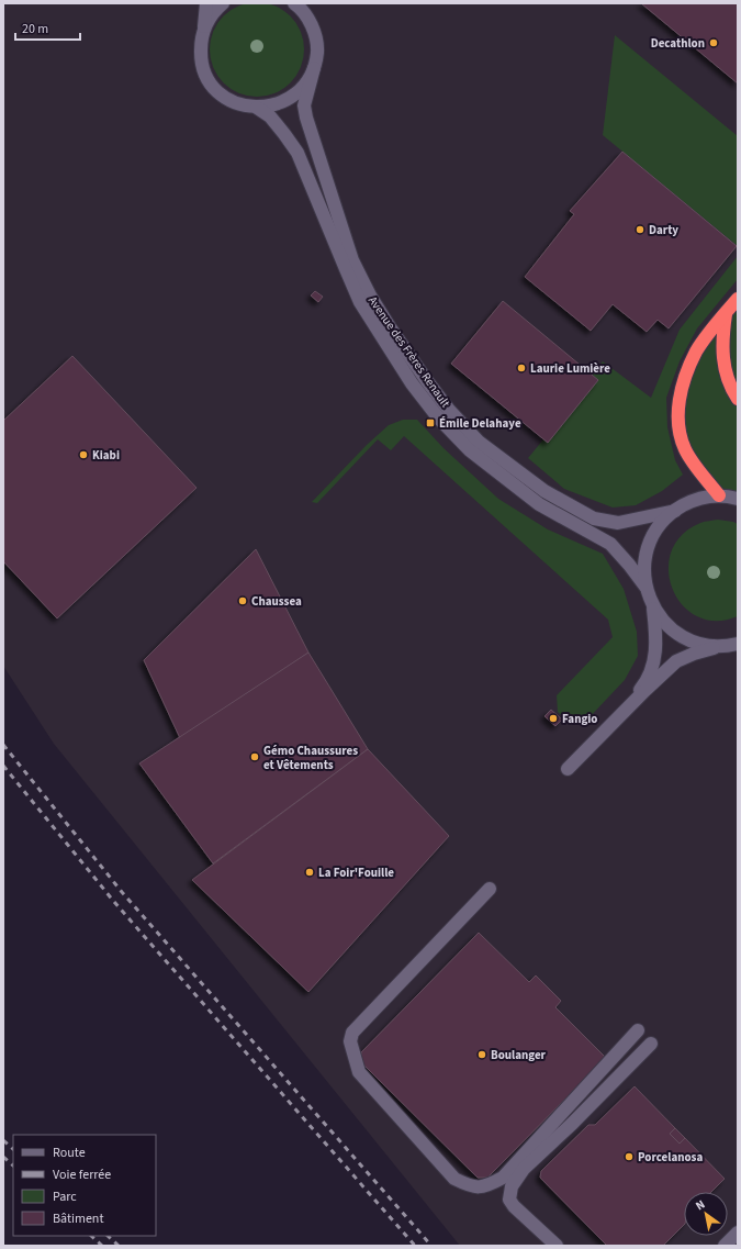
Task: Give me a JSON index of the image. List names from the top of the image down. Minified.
{"streets":{"street":["Avenue des Frères Renault"]},"places":{"other":["Decathlon","Darty","Laurie Lumière","Kiabi","Chaussea","Fangio","Gémo Chaussures et Vêtements","La Foir'Fouille","Boulanger","Porcelanosa"],"transit":["Émile Delahaye"]},"legend":["Route","Voie ferrée","Parc","Bâtiment"],"scale_bar":"20 m","north":"top left"}
